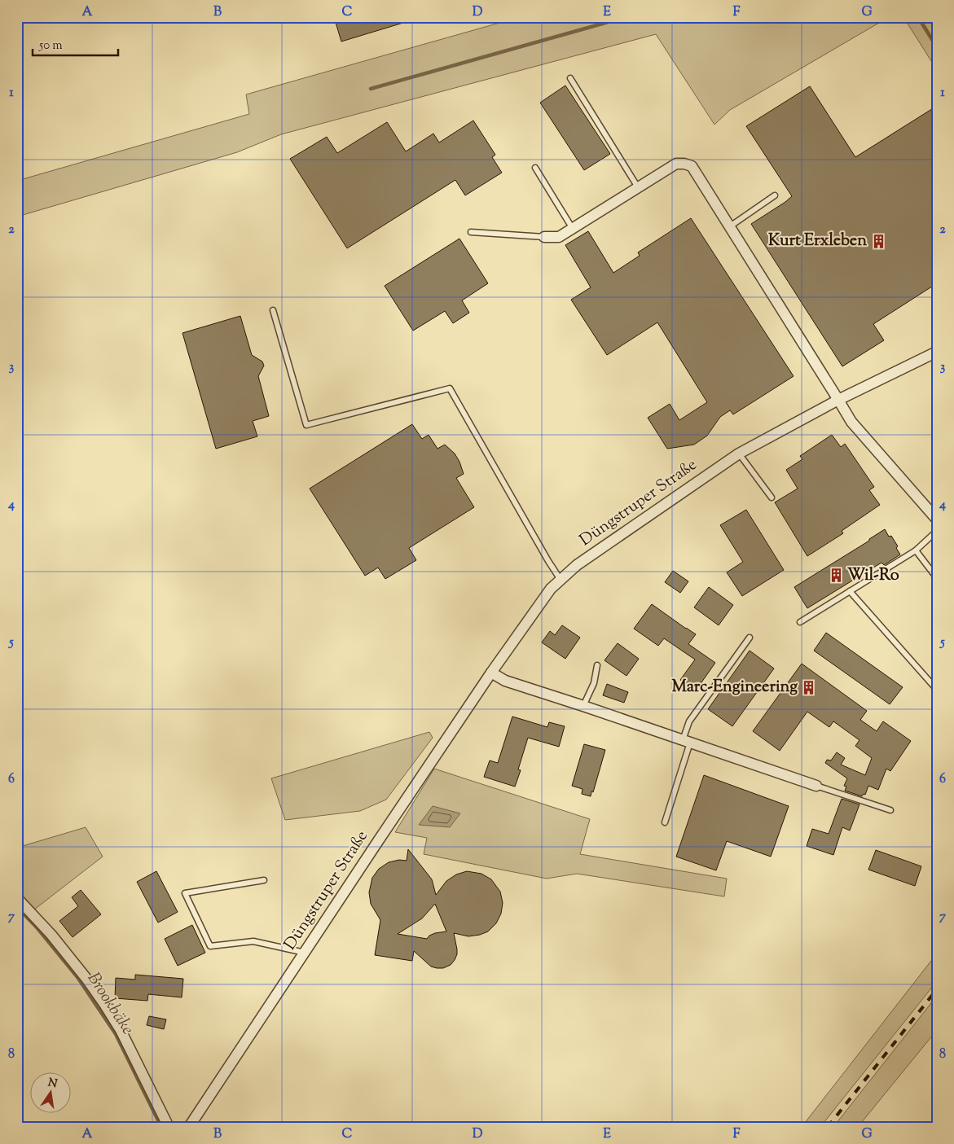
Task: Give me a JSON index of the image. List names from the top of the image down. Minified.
{"streets":{"street":["Düngstruper Straße"]},"water":["Brookbäke"],"places":{"building":["Kurt Erxleben","Wil-Ro","Marc-Engineering"]},"scale_bar":"50 m","north":"top","grid":{"columns":["A","B","C","D","E","F","G"],"rows":["1","2","3","4","5","6","7","8"]}}
